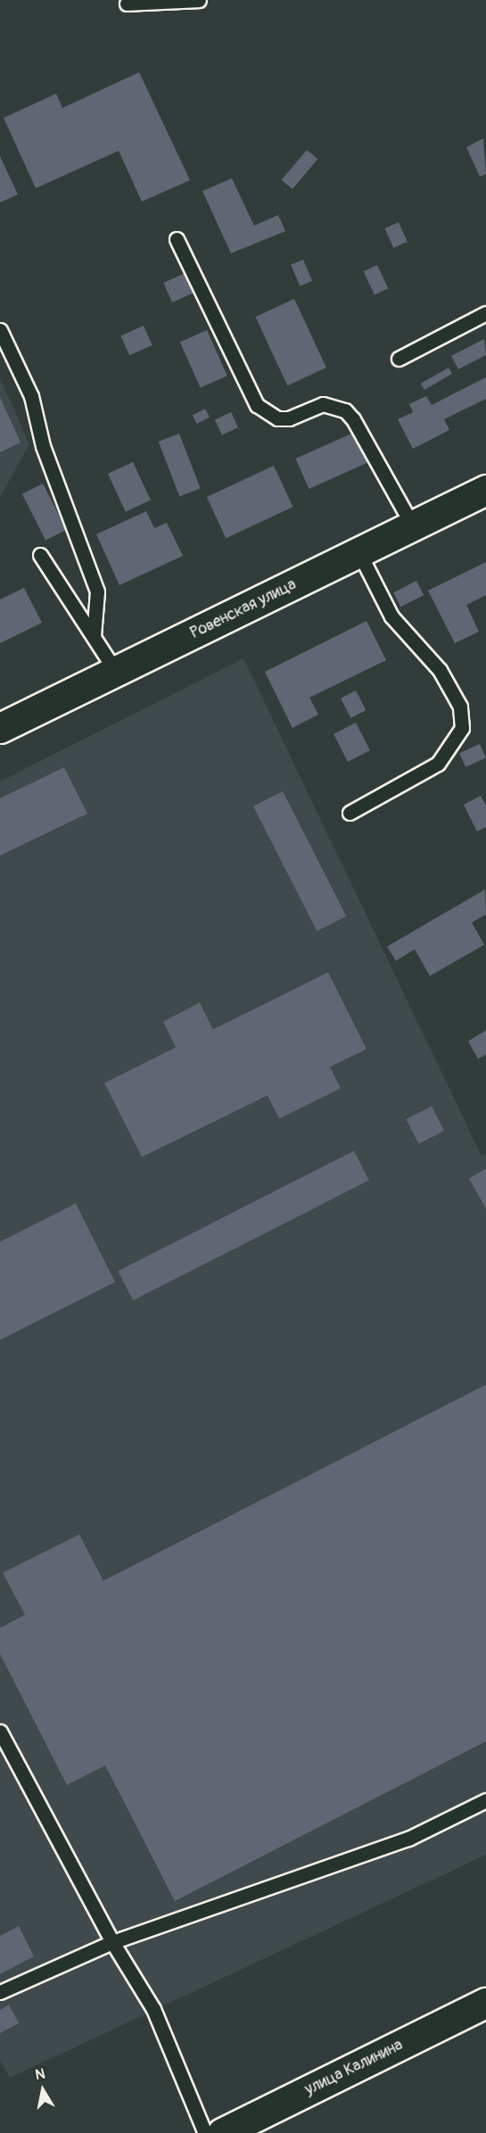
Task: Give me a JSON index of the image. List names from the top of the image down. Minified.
{"streets":{"main road":["Ровенская улица","улица Калинина"]},"north":"top"}
